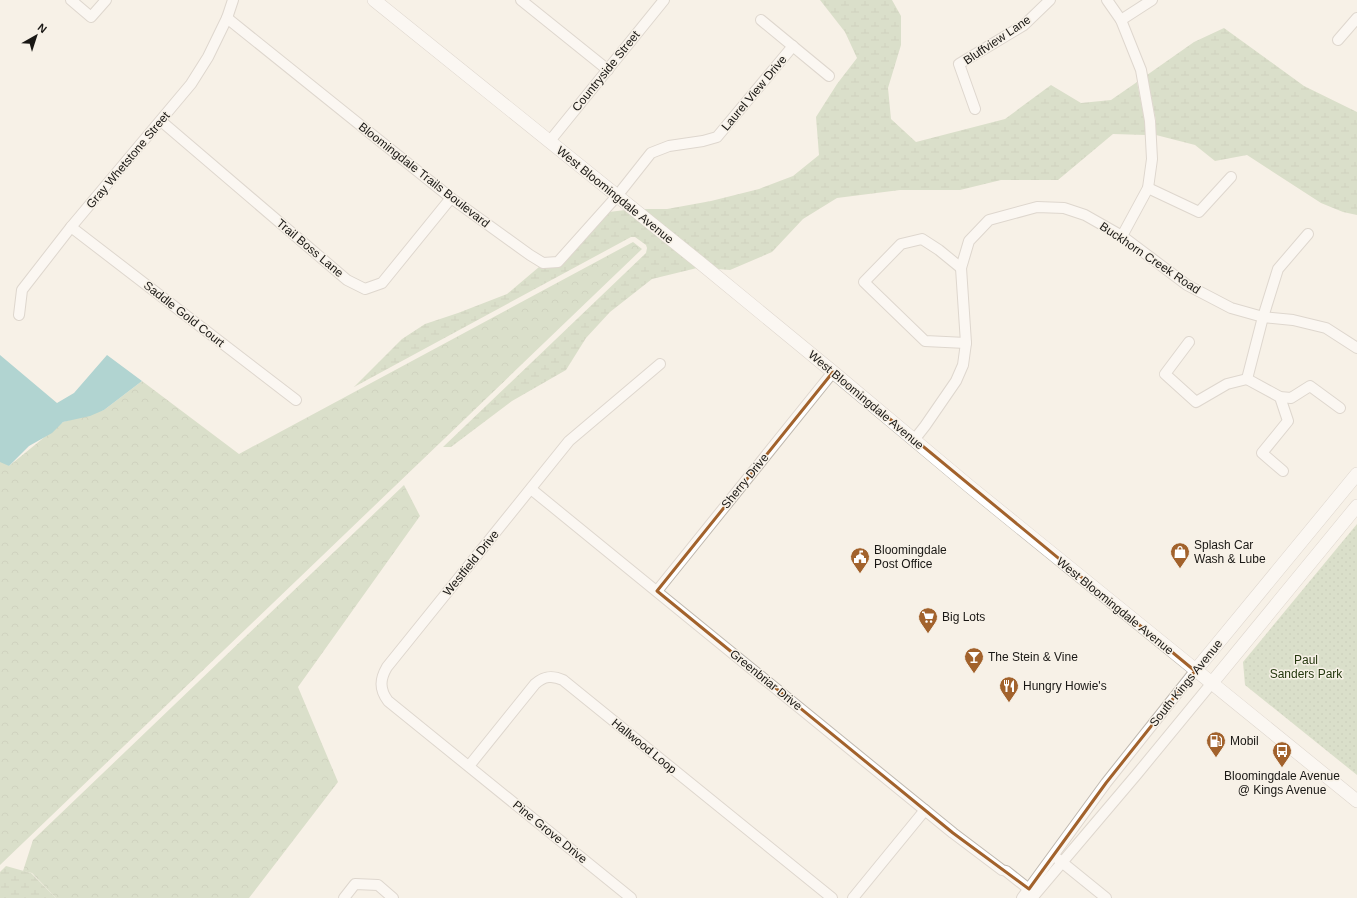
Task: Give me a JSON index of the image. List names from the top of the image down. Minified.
{"streets":{"main road":["West Bloomingdale Avenue","South Kings Avenue"],"street":["Bluffview Lane","Countryside Street","Laurel View Drive","Gray Whetstone Street","Bloomingdale Trails Boulevard","Trail Boss Lane","Buckhorn Creek Road","Saddle Gold Court","Sherry Drive","Westfield Drive","Greenbriar Drive","Hallwood Loop","Pine Grove Drive"]},"crossings":[["Countryside Street","West Bloomingdale Avenue"],["Laurel View Drive","Bloomingdale Trails Boulevard"],["Laurel View Drive","West Bloomingdale Avenue"],["Gray Whetstone Street","Bloomingdale Trails Boulevard"],["Gray Whetstone Street","Trail Boss Lane"],["Gray Whetstone Street","Saddle Gold Court"],["Bloomingdale Trails Boulevard","West Bloomingdale Avenue"],["Bloomingdale Trails Boulevard","Trail Boss Lane"],["West Bloomingdale Avenue","Buckhorn Creek Road"],["West Bloomingdale Avenue","Sherry Drive"],["West Bloomingdale Avenue","South Kings Avenue"],["Sherry Drive","Greenbriar Drive"],["Westfield Drive","Greenbriar Drive"],["Westfield Drive","Hallwood Loop"],["Westfield Drive","Pine Grove Drive"],["Greenbriar Drive","South Kings Avenue"],["Hallwood Loop","Pine Grove Drive"]],"parks":["Paul Sanders Park"],"places":{"shop":["Splash Car Wash & Lube"],"public building":["Bloomingdale Post Office"],"supermarket":["Big Lots"],"bar":["The Stein & Vine"],"restaurant":["Hungry Howie's"],"fuel station":["Mobil"],"bus stop":["Bloomingdale Avenue @ Kings Avenue"]},"north":"top right"}
